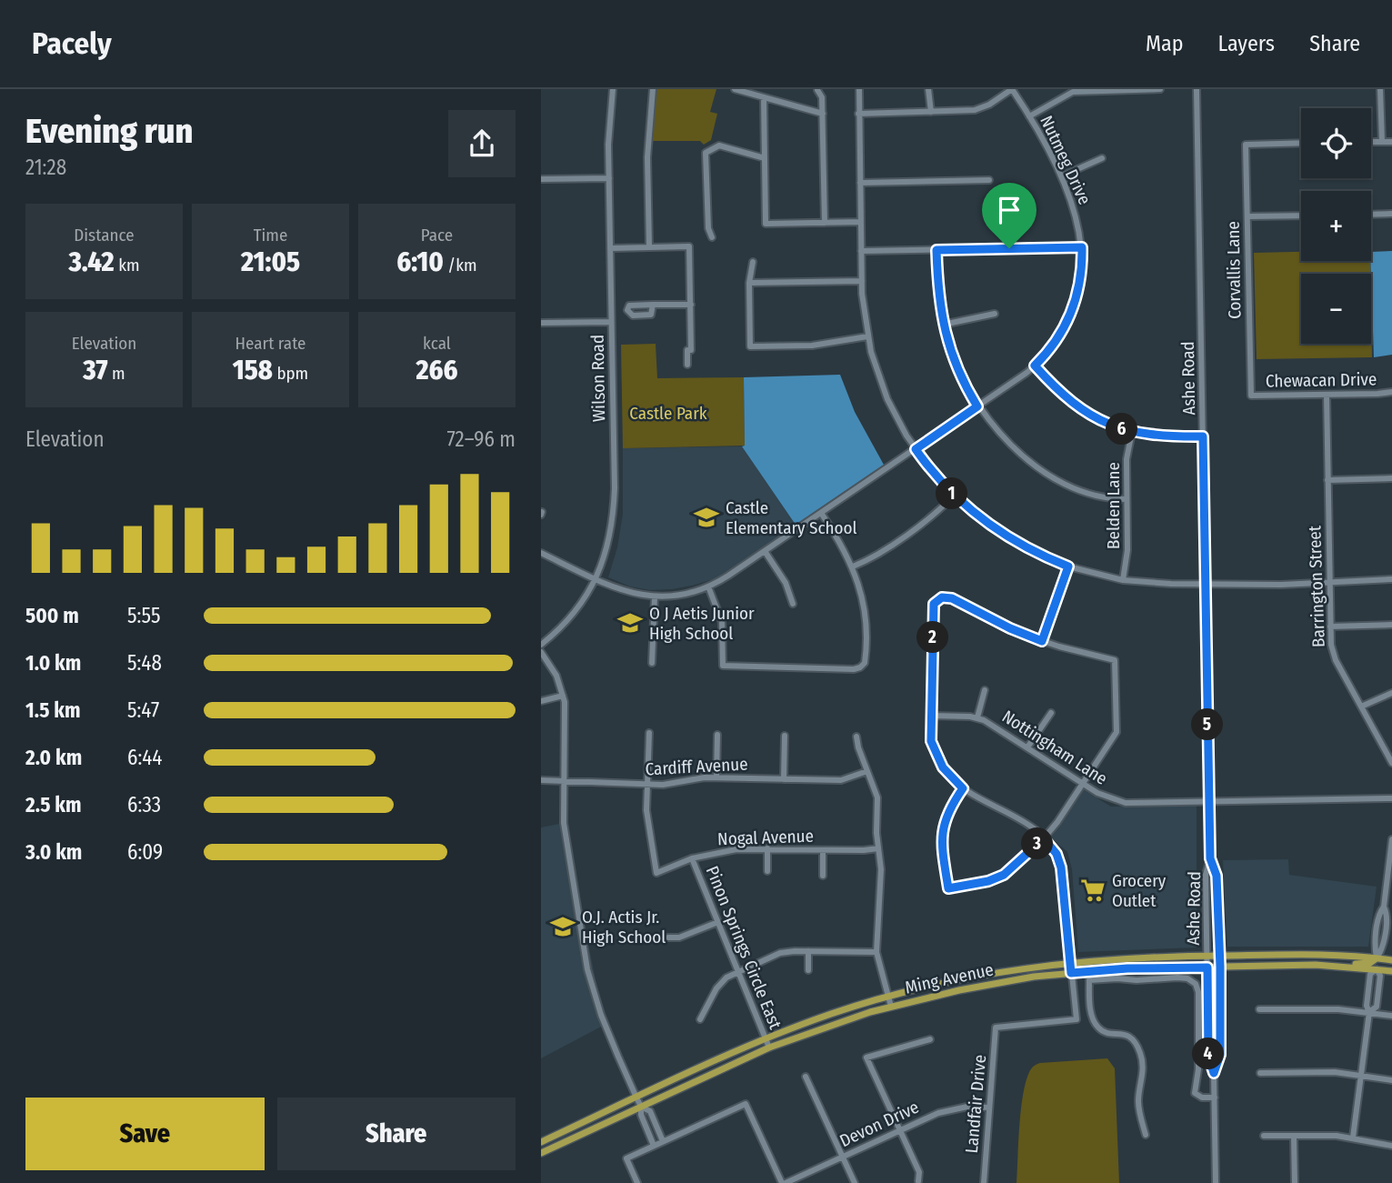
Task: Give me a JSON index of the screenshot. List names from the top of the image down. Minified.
{"streets":{"main road":["Ming Avenue"],"street":["Nutmeg Drive","Corvallis Lane","Wilson Road","Ashe Road","Chewacan Drive","Belden Lane","Barrington Street","Nottingham Lane","Cardiff Avenue","Nogal Avenue","Pinon Springs Circle East","Landfair Drive","Devon Drive"]},"crossings":[["Nutmeg Drive","Wilson Road"],["Corvallis Lane","Chewacan Drive"],["Ashe Road","Nottingham Lane"],["Ashe Road","Ming Avenue"],["Chewacan Drive","Barrington Street"],["Cardiff Avenue","Nogal Avenue"],["Nogal Avenue","Pinon Springs Circle East"],["Pinon Springs Circle East","Ming Avenue"],["Ming Avenue","Landfair Drive"],["Landfair Drive","Devon Drive"]],"parks":["Castle Park"],"places":{"school or university":["Castle Elementary School","O J Aetis Junior High School","O.J. Actis Jr. High School"],"supermarket":["Grocery Outlet"]},"page":{"header":"Pacely","nav":["Map","Layers","Share"],"heading":["Evening run","21:28"],"map_buttons":["+","−"],"stats":[["Distance","3.42 km"],["Time","21:05"],["Pace","6:10 /km"],["Elevation","37 m"],["Heart rate","158 bpm"],["kcal","266"]],"pins":["6","1","2","5","3","4"],"chart":["Elevation","72–96 m"],"list":[{"name":"500 m","note":"5:55"},{"name":"1.0 km","note":"5:48"},{"name":"1.5 km","note":"5:47"},{"name":"2.0 km","note":"6:44"},{"name":"2.5 km","note":"6:33"},{"name":"3.0 km","note":"6:09"}],"buttons":["Save","Share"]}}
